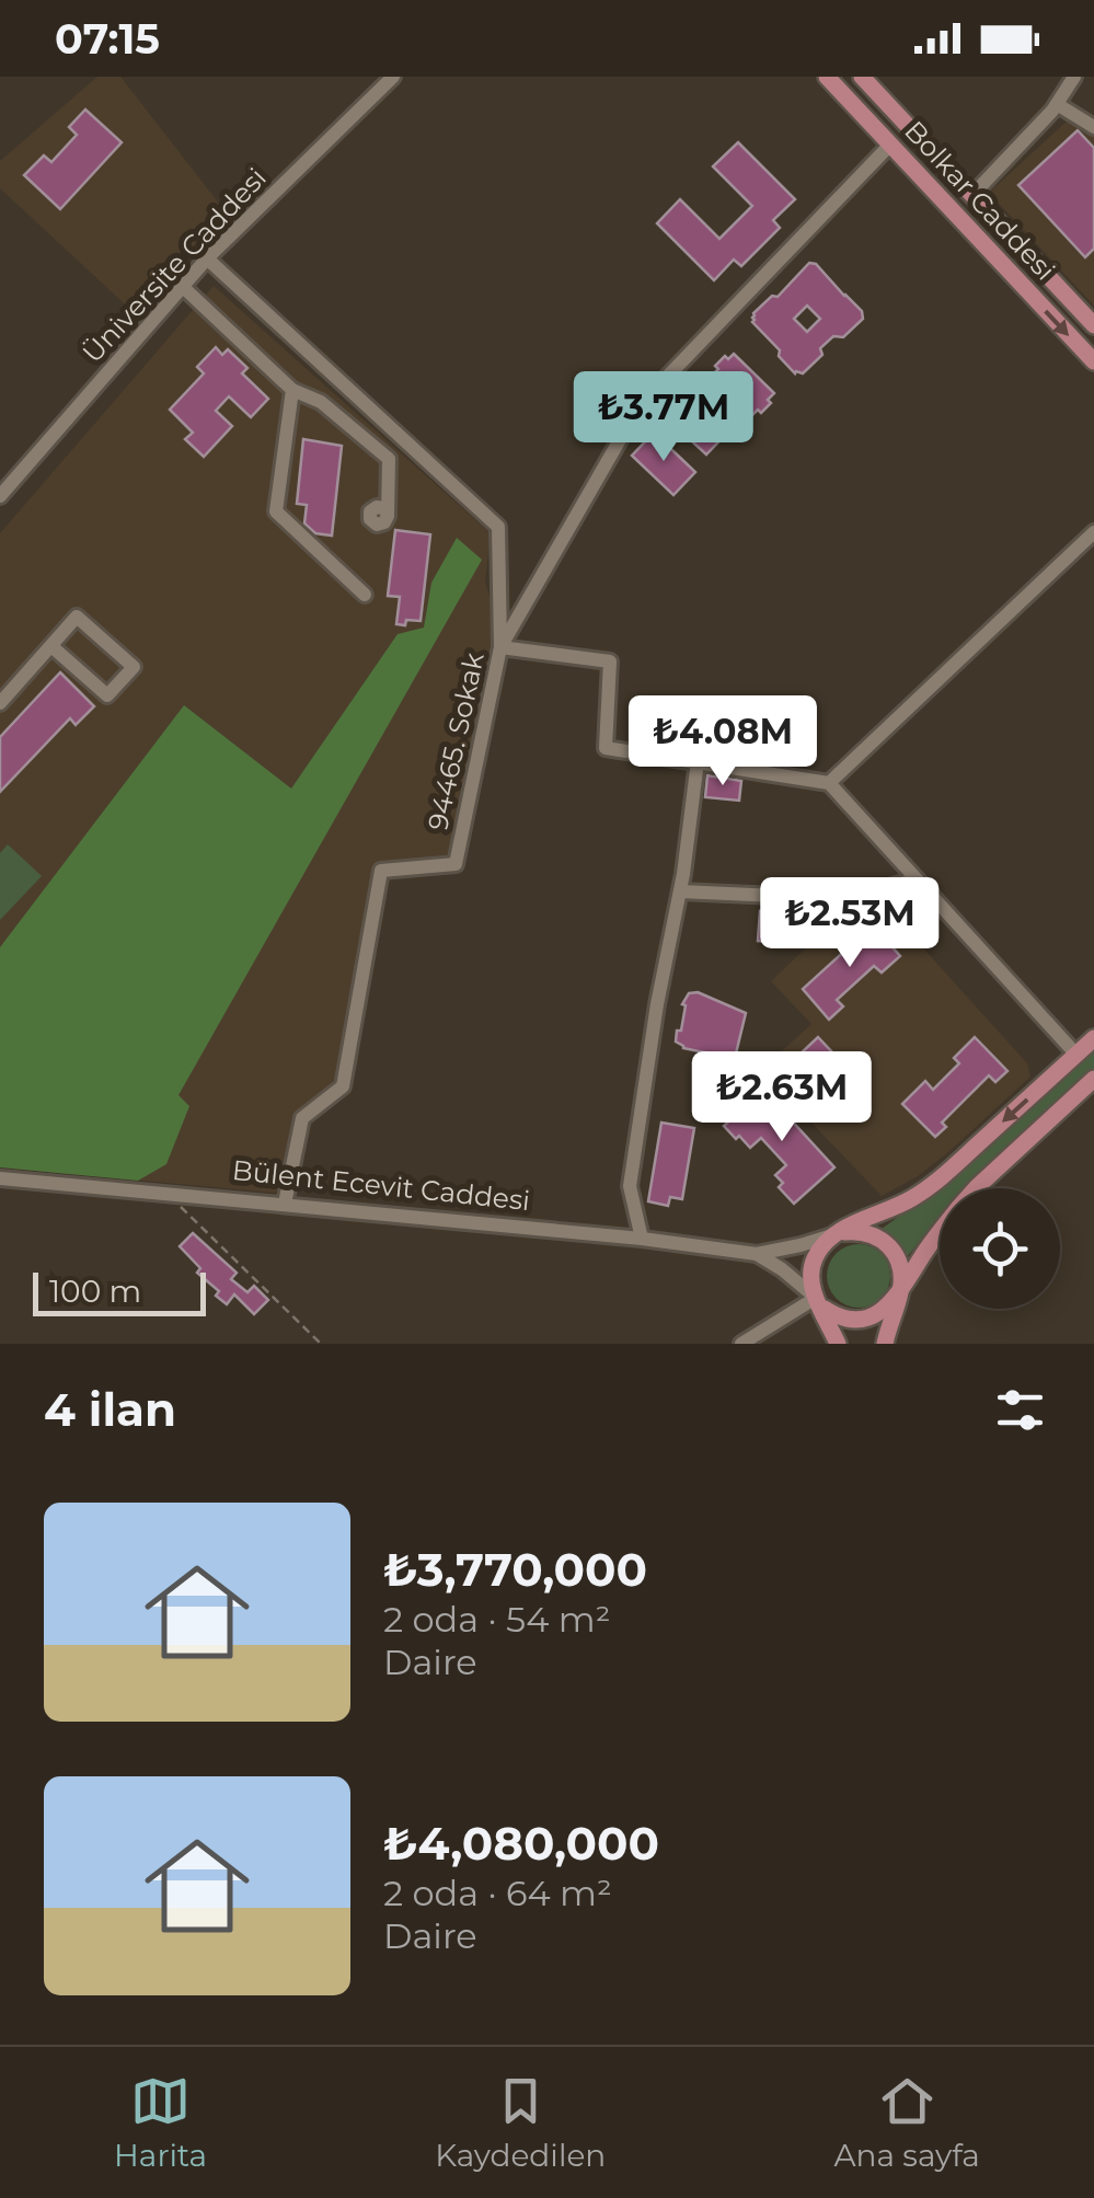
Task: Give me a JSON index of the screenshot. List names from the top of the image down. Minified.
{"streets":{"main road":["Bolkar Caddesi"],"street":["Üniversite Caddesi","94465. Sokak","Bülent Ecevit Caddesi"]},"crossings":[["Üniversite Caddesi","94465. Sokak"],["94465. Sokak","Bülent Ecevit Caddesi"]],"scale_bar":"100 m","page":{"status":"07:15","price":["₺3.77M","₺4.08M","₺2.53M","₺2.63M"],"scale":"100 m","heading":"4 ilan","list":[{"name":"₺3,770,000","note":"2 oda · 54 m² · Daire"},{"name":"₺4,080,000","note":"2 oda · 64 m² · Daire"}],"tabs":["Harita","Kaydedilen","Ana sayfa"]}}
